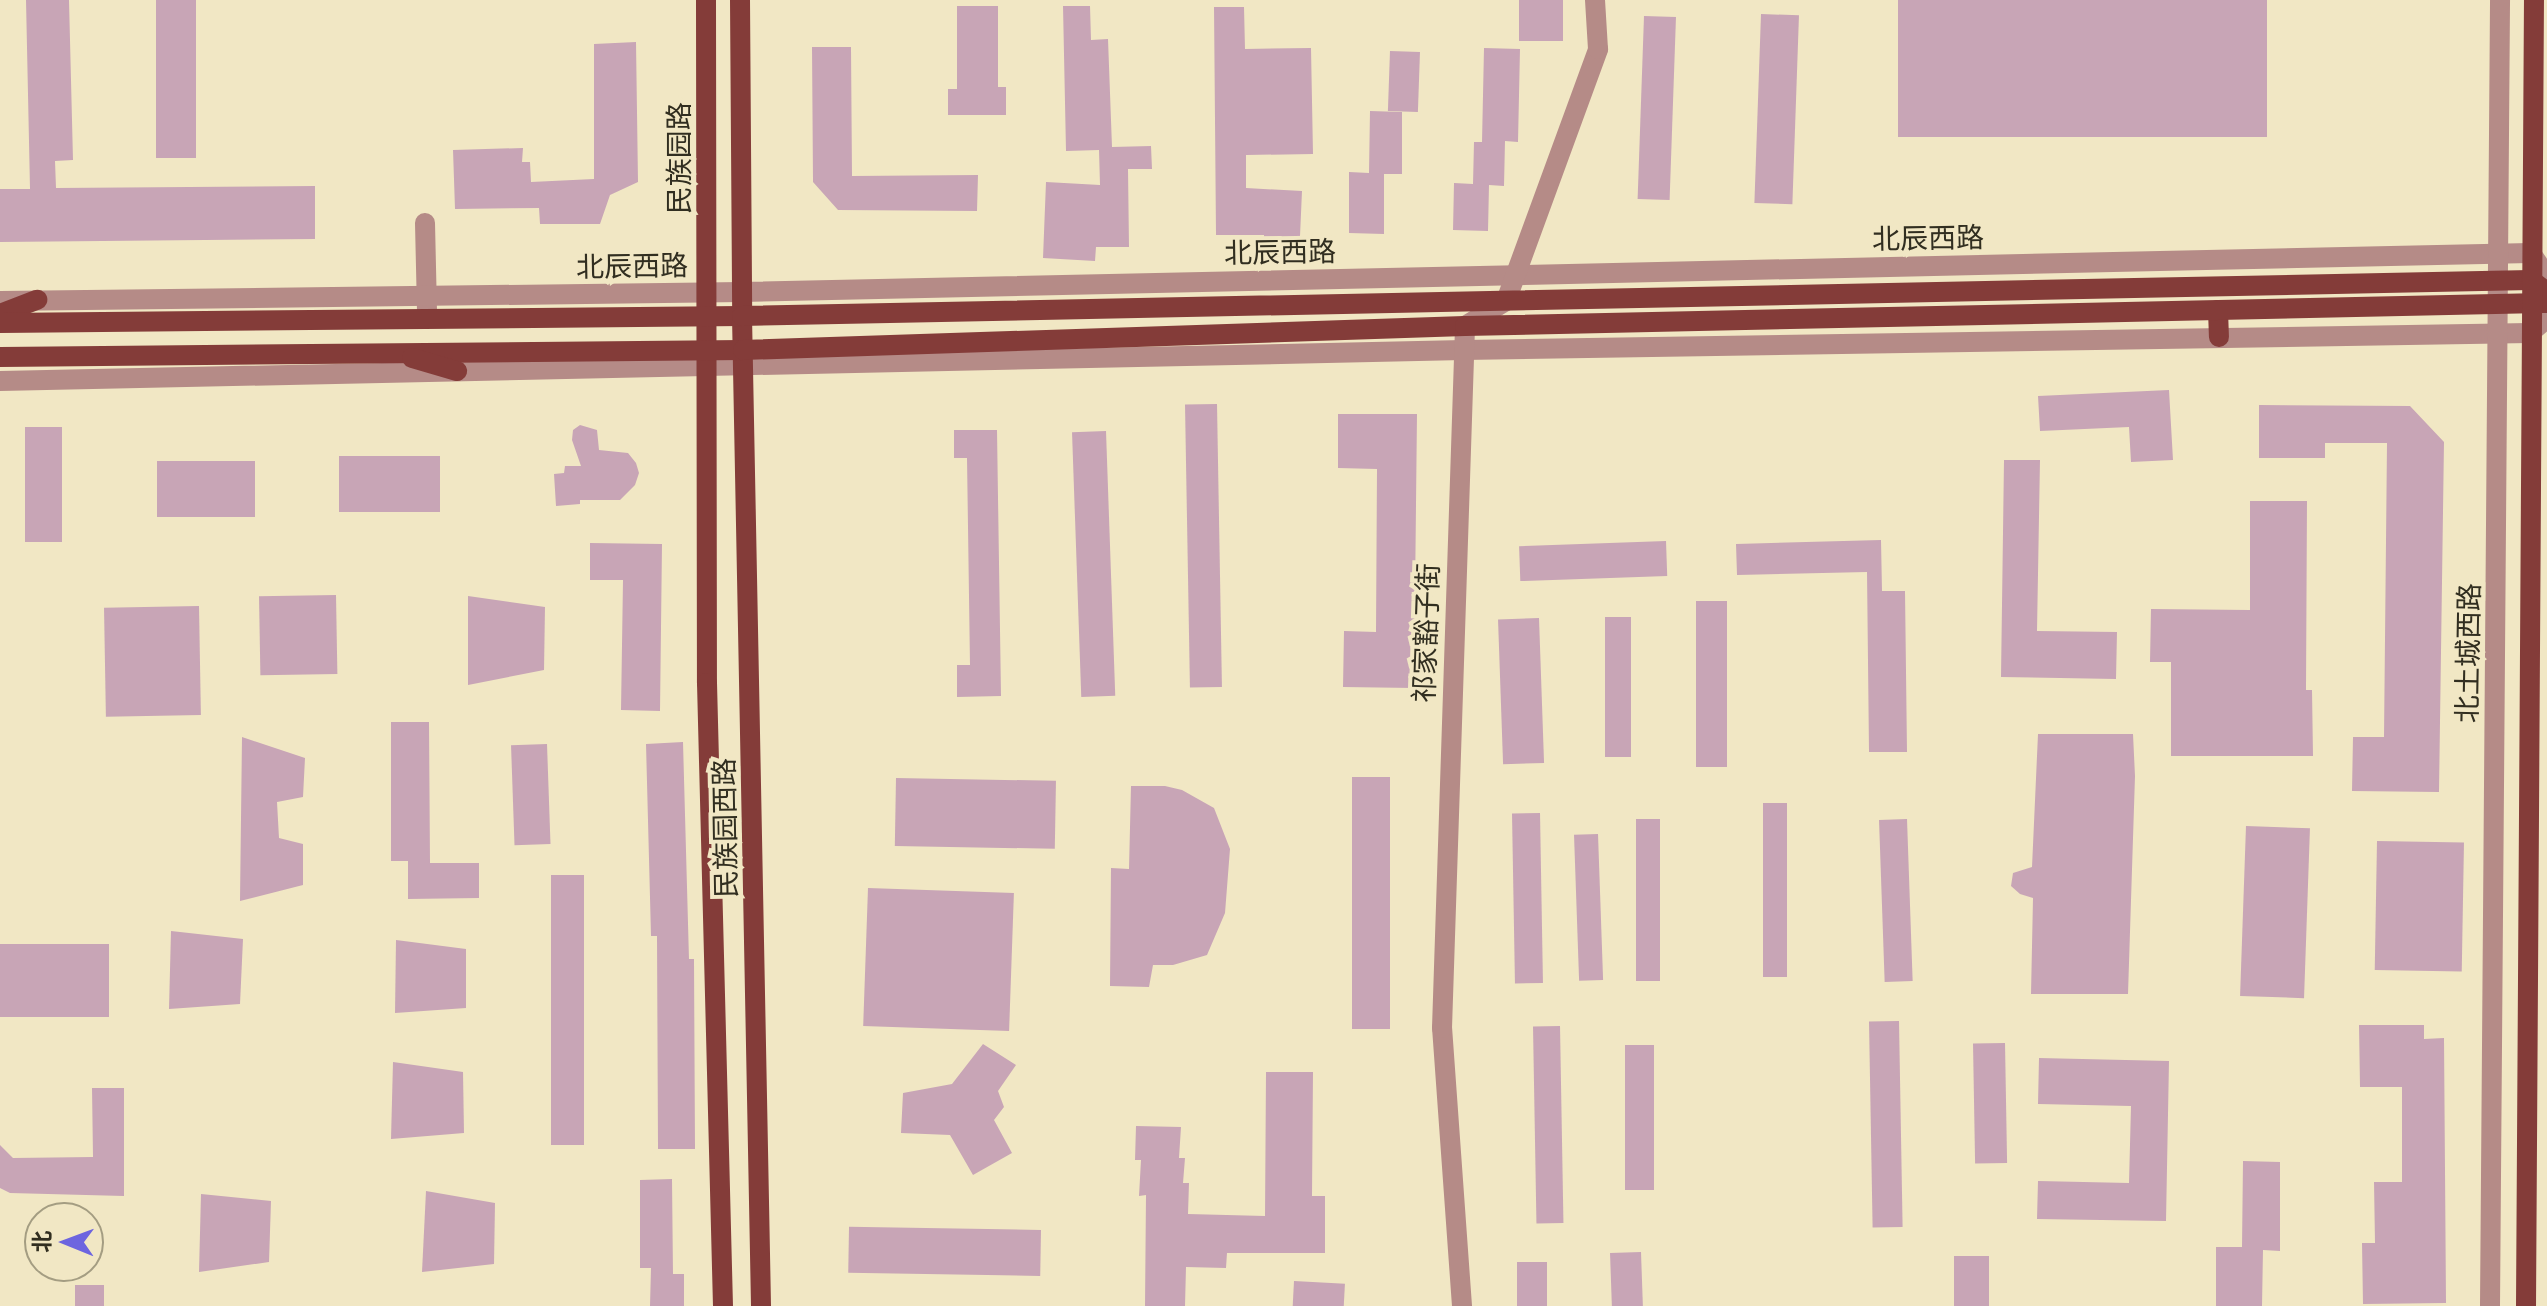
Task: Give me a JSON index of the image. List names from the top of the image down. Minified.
{"streets":{"main road":["民族园路","北辰西路","民族园西路"],"street":["祁家豁子街","北土城西路"]},"crossings":[["民族园路","北辰西路"],["民族园路","民族园西路"],["北辰西路","北土城西路"],["北辰西路","民族园西路"]],"north":"left"}
